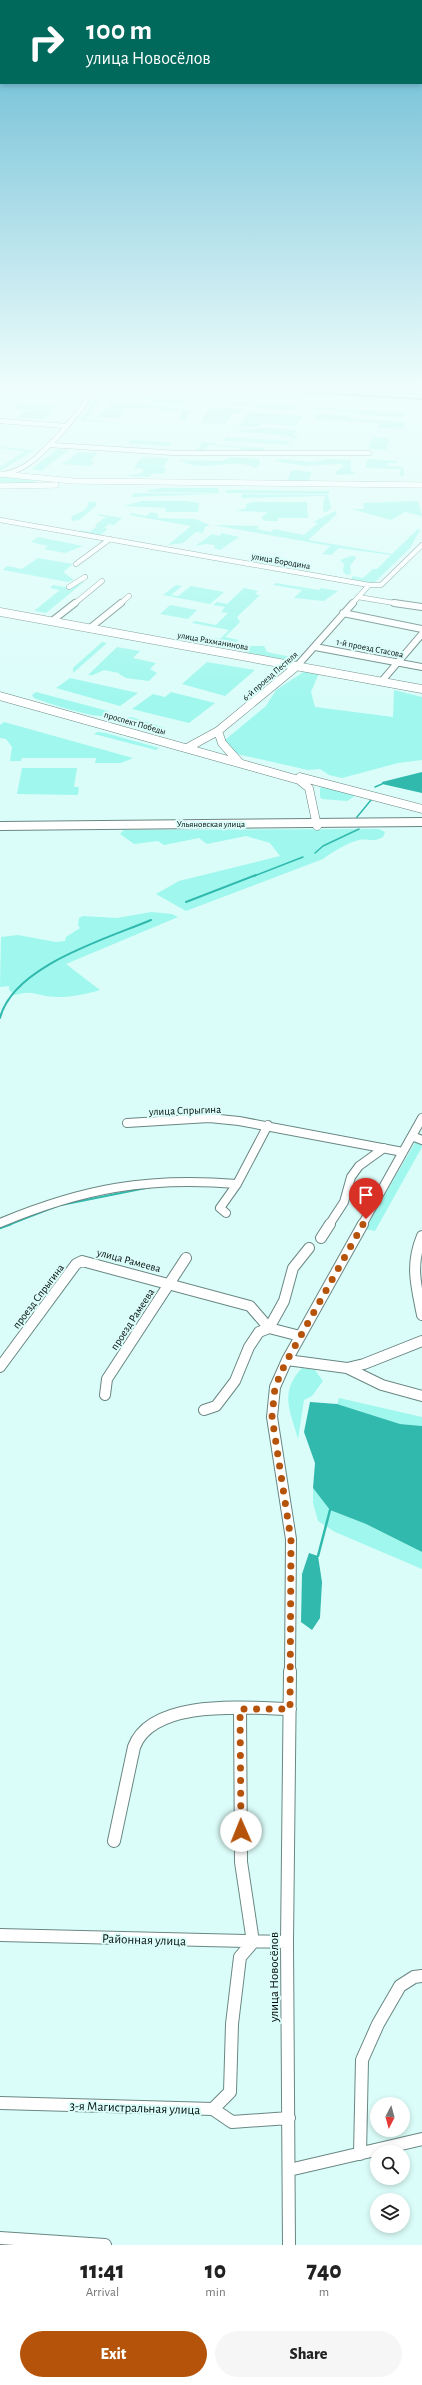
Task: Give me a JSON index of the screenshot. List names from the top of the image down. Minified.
{"streets":{"highway":["Ульяновская улица"],"main road":["улица Рахманинова","6-й проезд Пестеля","проспект Победы"],"street":["улица Бородина","1-й проезд Стасова","улица Спрыгина","улица Рамеева","проезд Спрыгина","проезд Рамеева","Районная улица","улица Новосёлов","3-я Магистральная улица"]},"crossings":[["улица Бородина","6-й проезд Пестеля"],["улица Рахманинова","6-й проезд Пестеля"],["1-й проезд Стасова","6-й проезд Пестеля"],["6-й проезд Пестеля","проспект Победы"],["улица Спрыгина","улица Новосёлов"],["улица Рамеева","проезд Спрыгина"],["улица Рамеева","проезд Рамеева"],["Районная улица","улица Новосёлов"],["улица Новосёлов","3-я Магистральная улица"]],"north":"bottom","page":{"turn":["100 m","улица Новосёлов"],"eta":["11:41","Arrival","10","min","740","m"],"buttons":["Exit","Share"]}}
